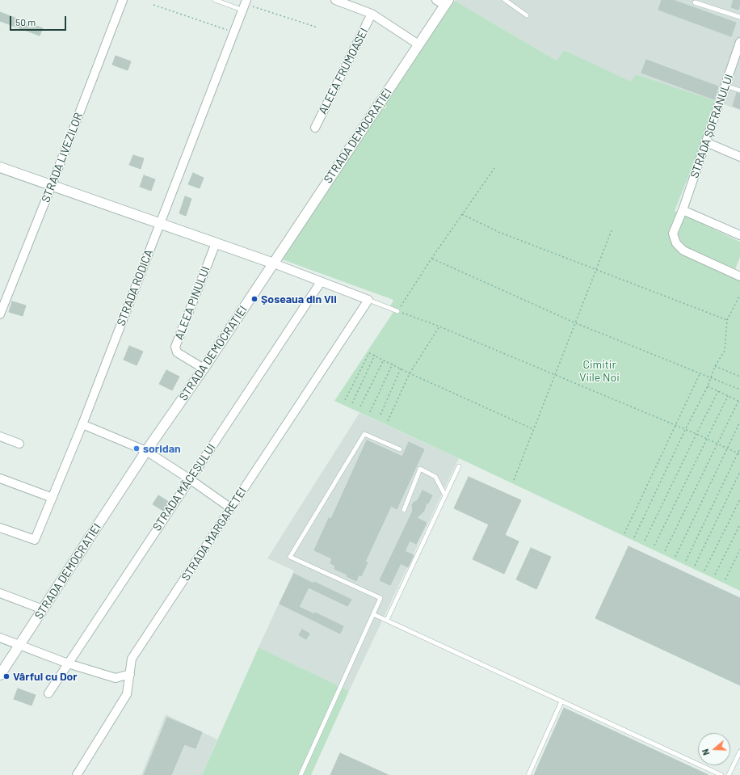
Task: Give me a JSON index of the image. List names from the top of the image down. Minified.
{"streets":{"street":["ALEEA FRUMOASEI","STRADA ȘOFRANULUI","STRADA DEMOCRAȚIEI","STRADA LIVEZILOR","STRADA RODICA","ALEEA PINULUI","STRADA MĂCEȘULUI","STRADA MARGARETEI"]},"crossings":[["STRADA DEMOCRAȚIEI","ALEEA PINULUI"]],"parks":["Cimitir Viile Noi"],"places":["Șoseaua din Vii","soridan","Vârful cu Dor"],"scale_bar":"50 m","north":"left"}
